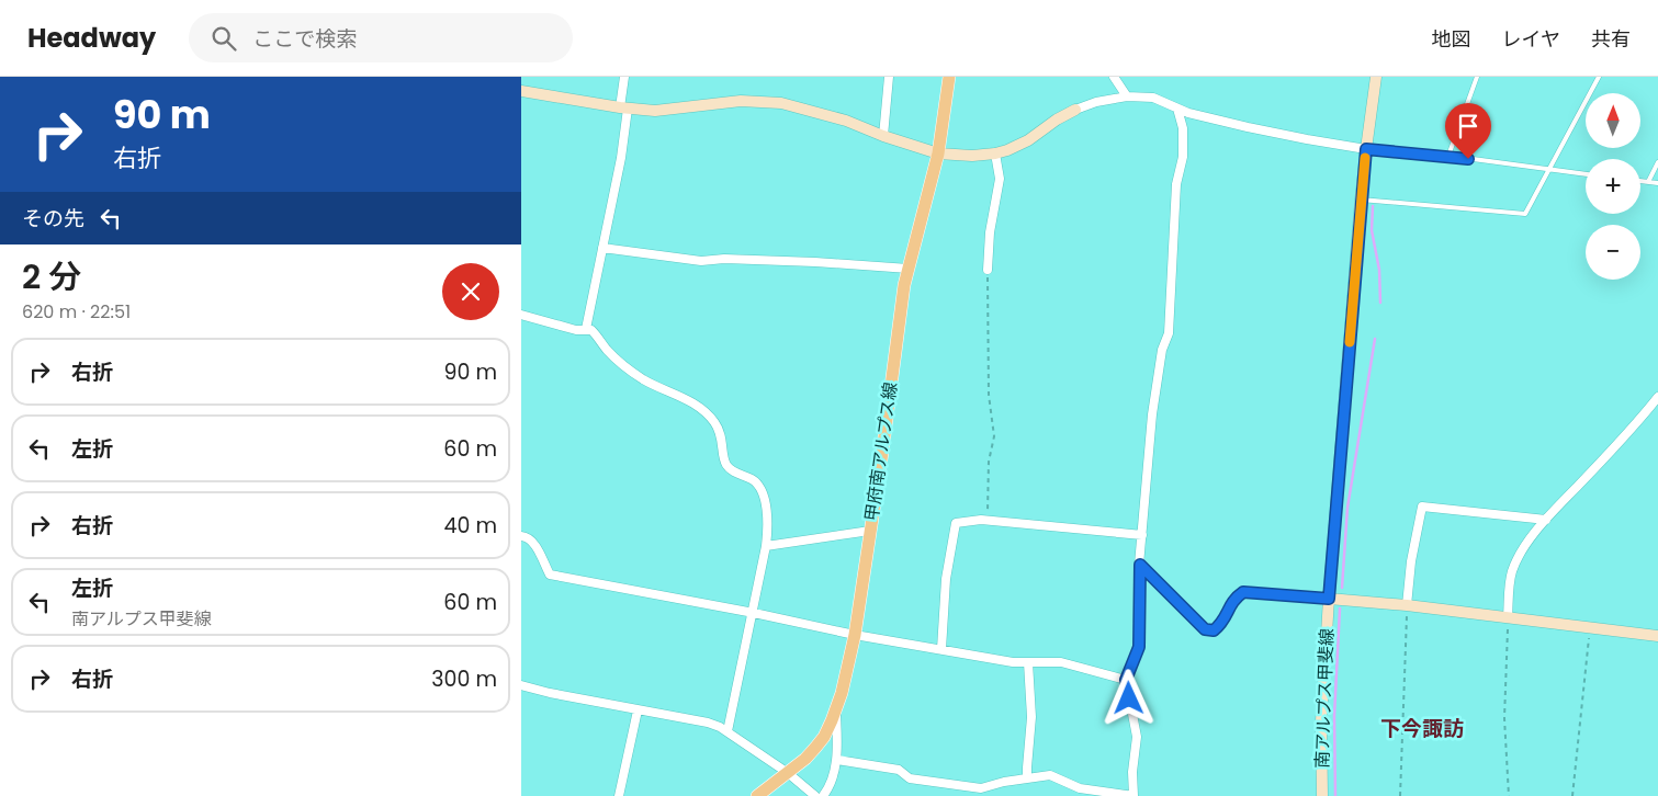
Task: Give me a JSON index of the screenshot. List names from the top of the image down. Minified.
{"streets":{"main road":["甲府南アルプス線"],"street":["南アルプス甲斐線"]},"districts":["下今諏訪"],"north":"top","page":{"header":"Headway","search":"ここで検索","nav":["地図","レイヤ","共有"],"turn":["90 m","右折"],"map_buttons":["+","−"],"then":"その先","heading":["2 分","620 m · 22:51"],"list":[{"name":"右折","value":"90 m"},{"name":"左折","value":"60 m"},{"name":"右折","value":"40 m"},{"name":"左折","note":"南アルプス甲斐線","value":"60 m"},{"name":"右折","value":"300 m"}]}}
